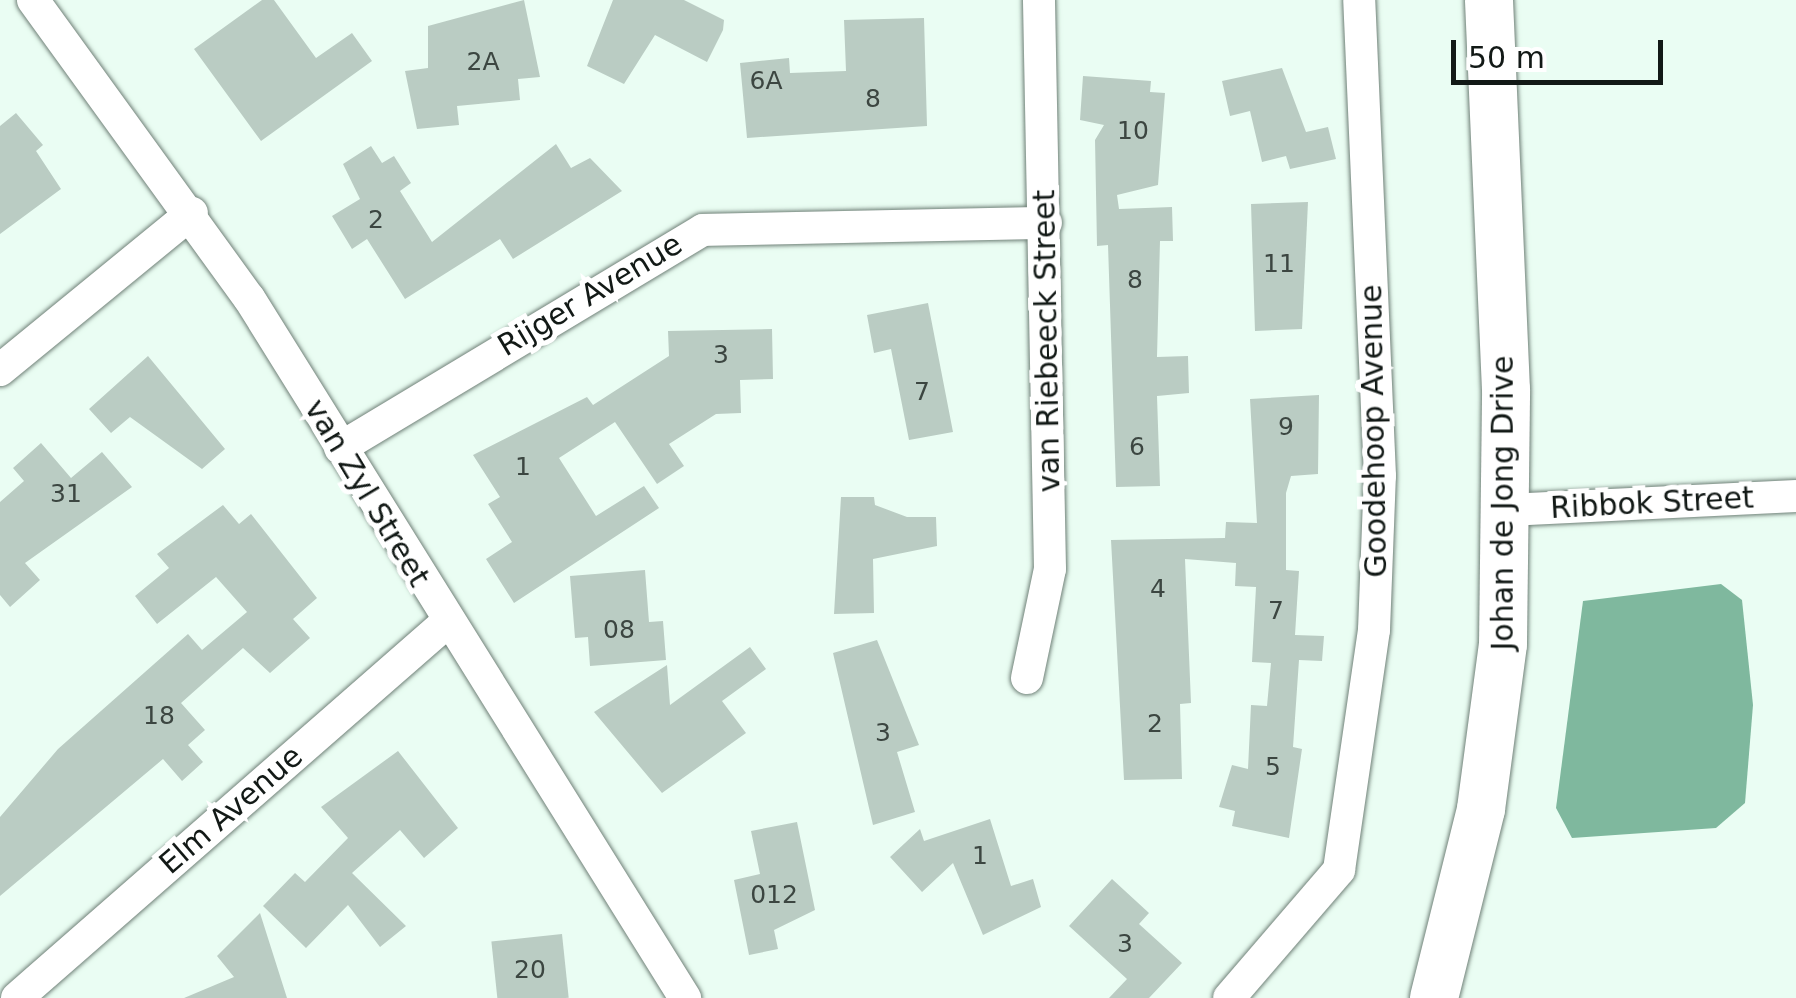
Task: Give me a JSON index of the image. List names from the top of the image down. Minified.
{"streets":{"street":["Rijger Avenue","van Riebeeck Street","Goodehoop Avenue","van Zyl Street","Johan de Jong Drive","Ribbok Street","Elm Avenue"]},"crossings":[["Rijger Avenue","van Riebeeck Street"],["Rijger Avenue","van Zyl Street"],["van Zyl Street","Elm Avenue"],["Johan de Jong Drive","Ribbok Street"]],"house_numbers":["2A","6A","8","10","2","11","8","3","7","9","6","1","31","4","7","08","18","2","3","5","1","012","3","20"],"scale_bar":"50 m"}
